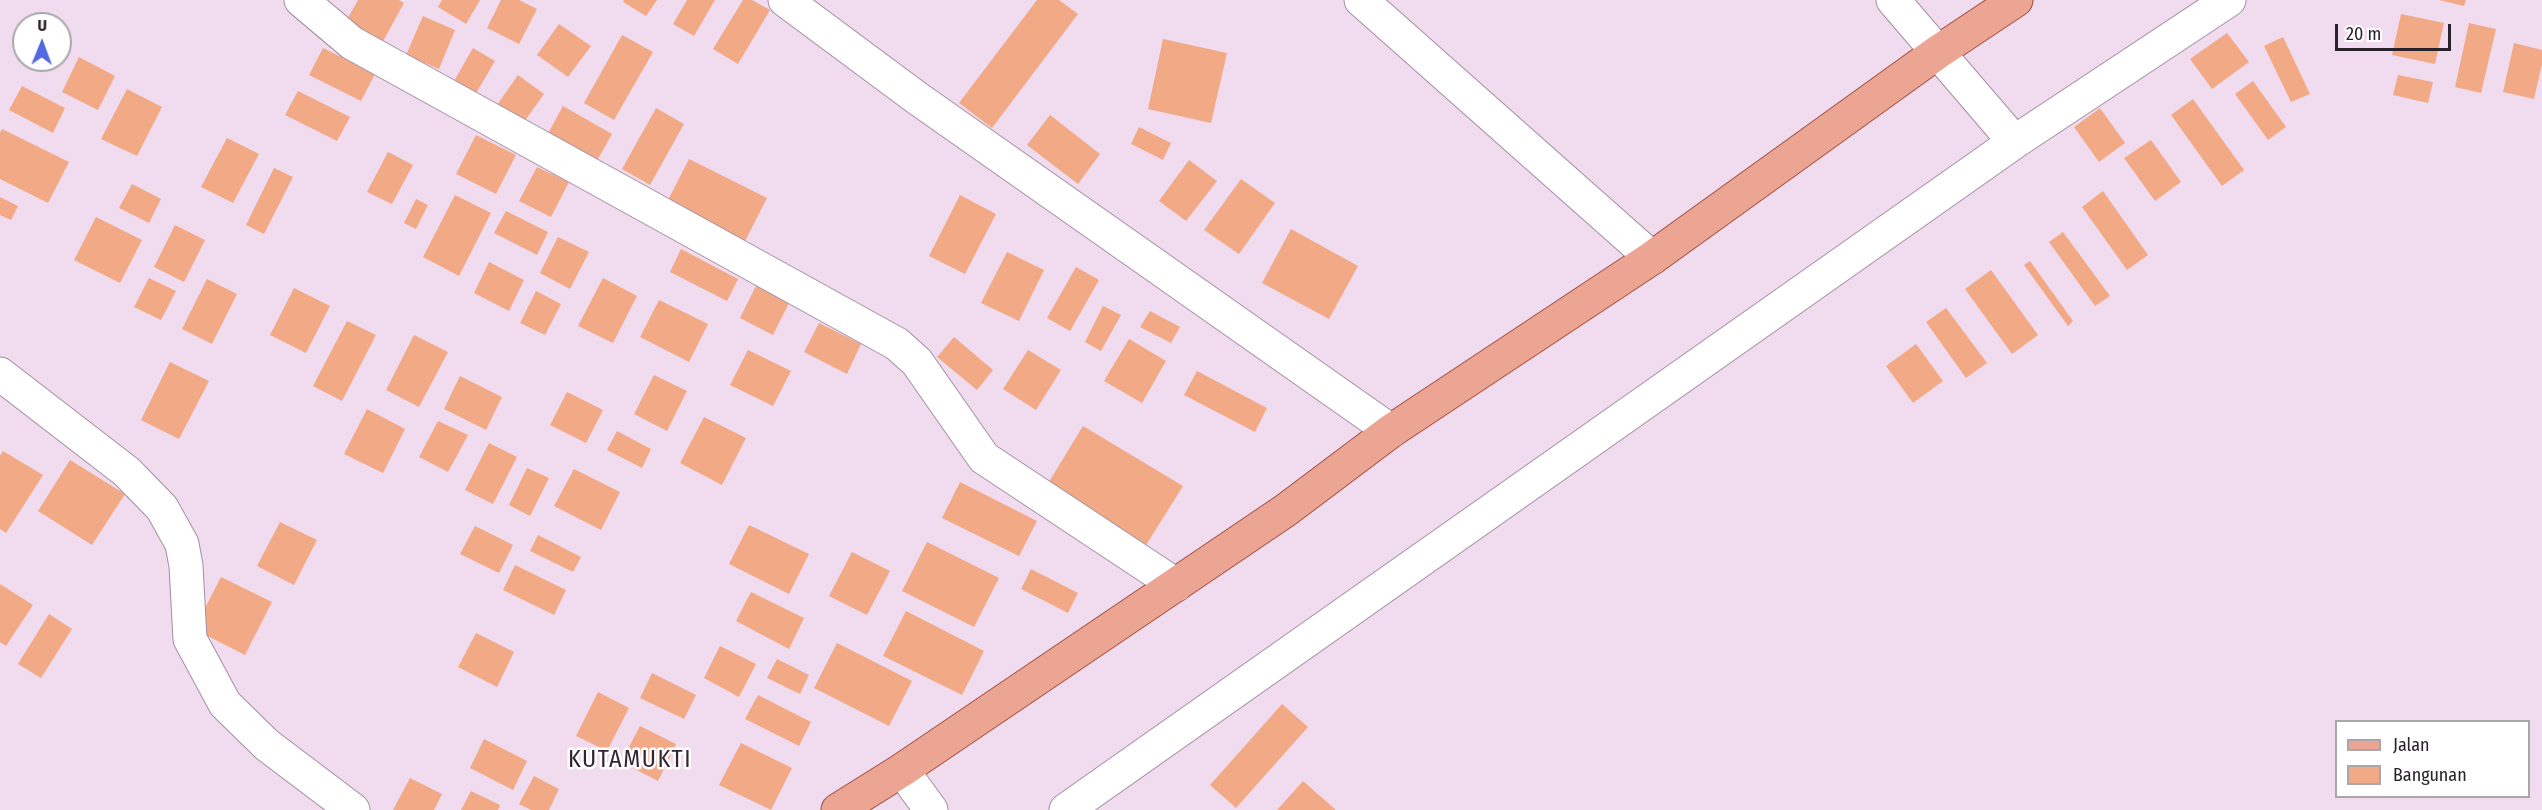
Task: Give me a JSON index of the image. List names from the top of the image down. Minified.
{"districts":["KUTAMUKTI"],"legend":["Jalan","Bangunan"],"scale_bar":"20 m","north":"top"}
